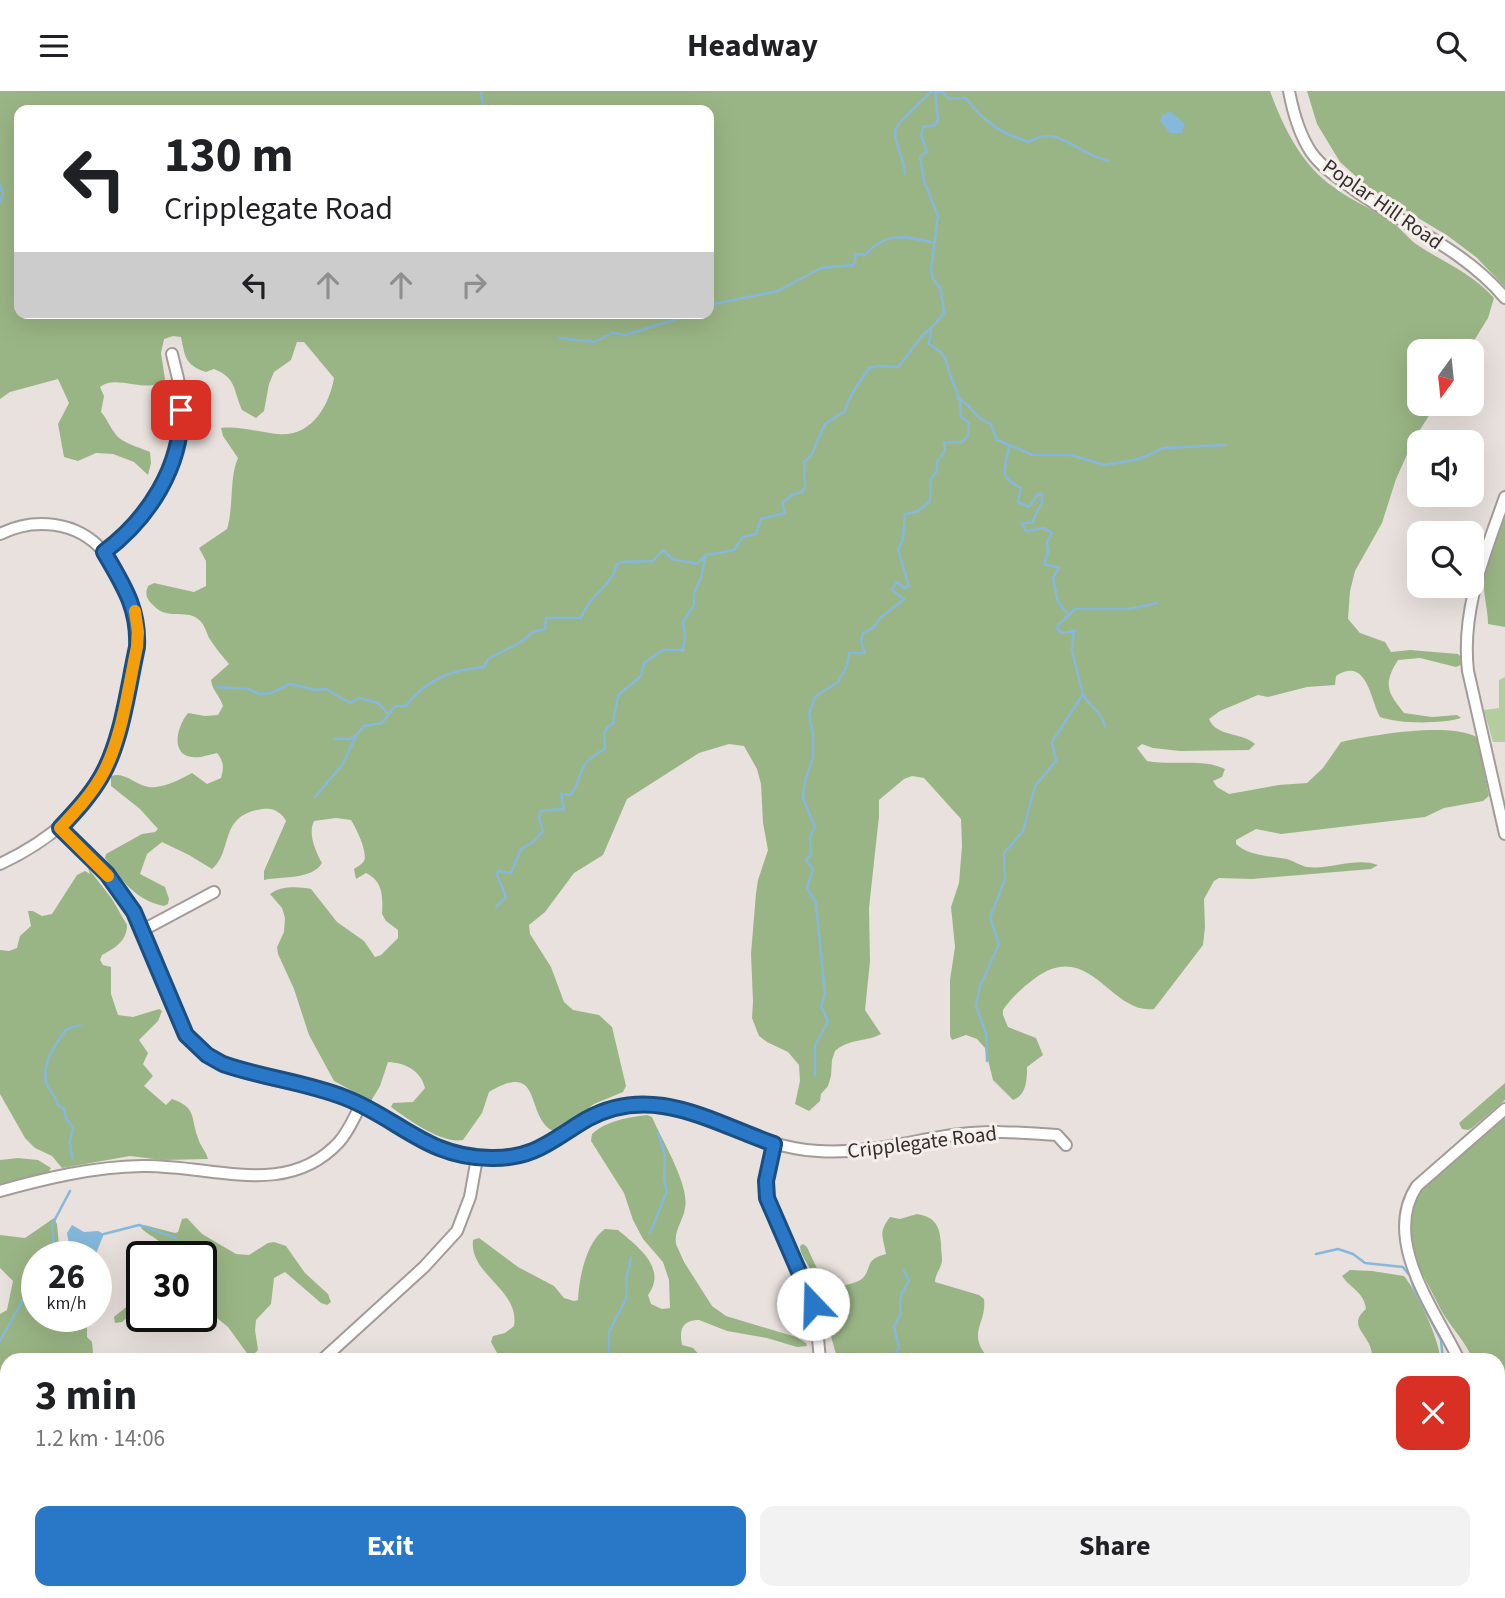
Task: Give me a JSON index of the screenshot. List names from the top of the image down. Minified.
{"streets":{"street":["Poplar Hill Road","Cripplegate Road"]},"north":"bottom","page":{"header":"Headway","turn":["130 m","Cripplegate Road"],"speed":"26 km/h","limit":"30","heading":["3 min","1.2 km · 14:06"],"buttons":["Exit","Share"]}}
